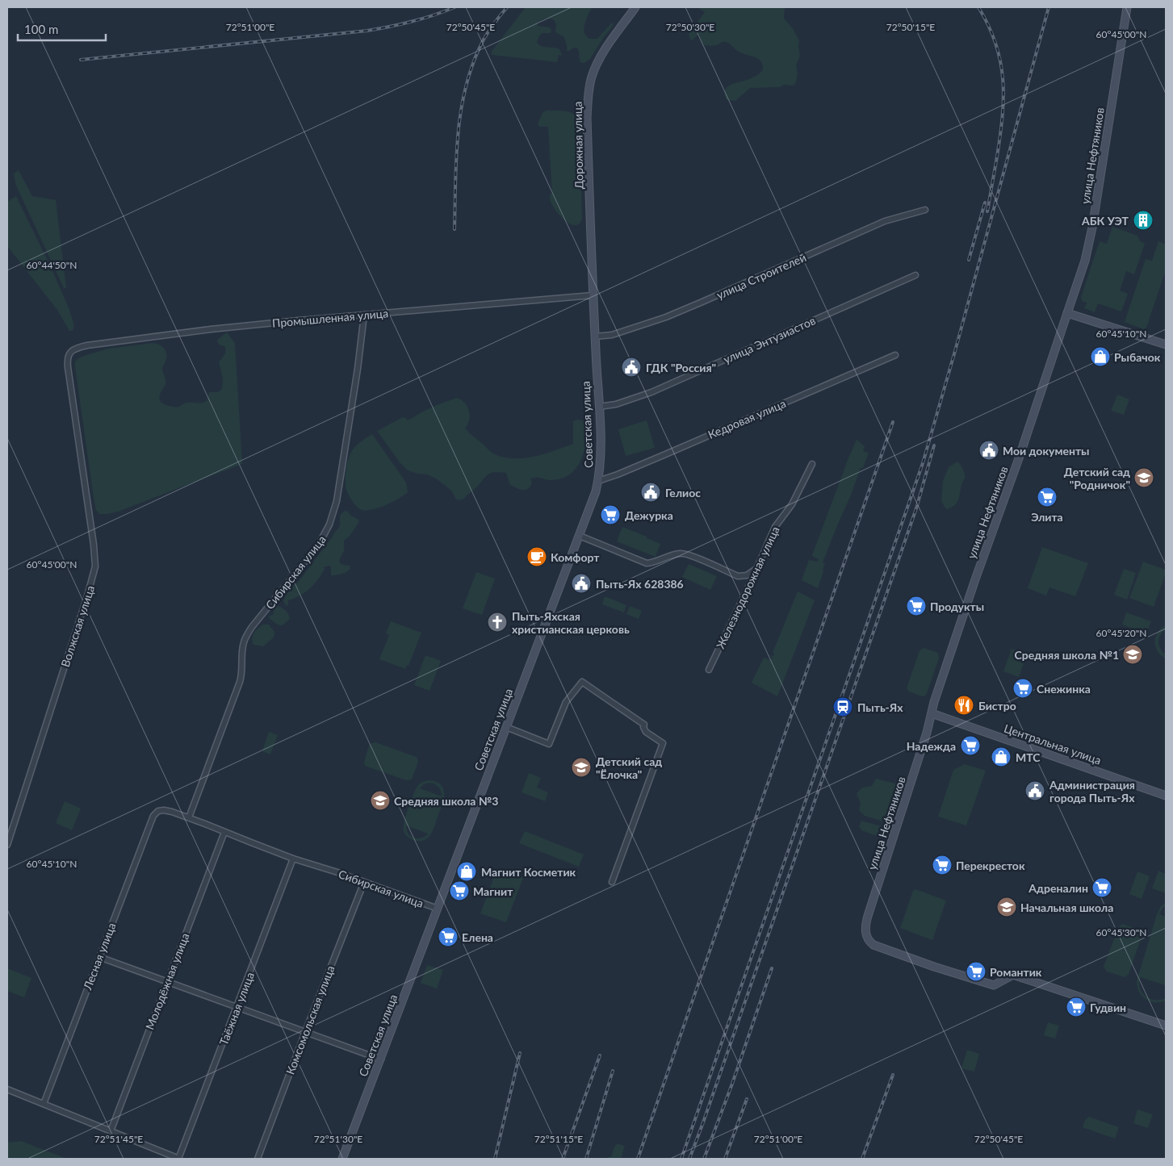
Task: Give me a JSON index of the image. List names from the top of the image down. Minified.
{"streets":{"street":["Дорожная улица","улица Нефтяников","улица Строителей","Промышленная улица","улица Энтузиастов","Кедровая улица","Советская улица","Сибирская улица","Железнодорожная улица","Волжская улица","Центральная улица","Лесная улица","Молодёжная улица","Таёжная улица","Комсомольская улица"]},"crossings":[["Дорожная улица","Промышленная улица"],["Дорожная улица","Советская улица"],["улица Нефтяников","Центральная улица"],["улица Строителей","Советская улица"],["Промышленная улица","Советская улица"],["Промышленная улица","Сибирская улица"],["Промышленная улица","Волжская улица"],["улица Энтузиастов","Советская улица"],["Кедровая улица","Советская улица"],["Советская улица","Сибирская улица"],["Сибирская улица","Лесная улица"],["Сибирская улица","Молодёжная улица"],["Сибирская улица","Таёжная улица"],["Сибирская улица","Комсомольская улица"]],"places":{"building":["АБК УЭТ"],"shop":["Рыбачок","МТС","Магнит Косметик"],"public building":["ГДК \"Россия\"","Мои документы","Гелиос","Пыть-Ях 628386","Администрация города Пыть-Ях"],"school or university":["Детский сад \"Родничок\"","Средняя школа №1","Детский сад \"Ёлочка\"","Средняя школа №3","Начальная школа"],"supermarket":["Элита","Дежурка","Продукты","Снежинка","Надежда","Перекресток","Адреналин","Магнит","Елена","Романтик","Гудвин"],"cafe":["Комфорт"],"church":["Пыть-Яхская христианская церковь"],"restaurant":["Бистро"],"station":["Пыть-Ях"]},"scale_bar":"100 m","coordinates":["72°51'00\"E","72°50'45\"E","72°50'30\"E","72°50'15\"E","60°45'00\"N","60°44'50\"N","60°45'10\"N","60°45'20\"N","60°45'30\"N","72°51'45\"E","72°51'30\"E","72°51'15\"E"]}
